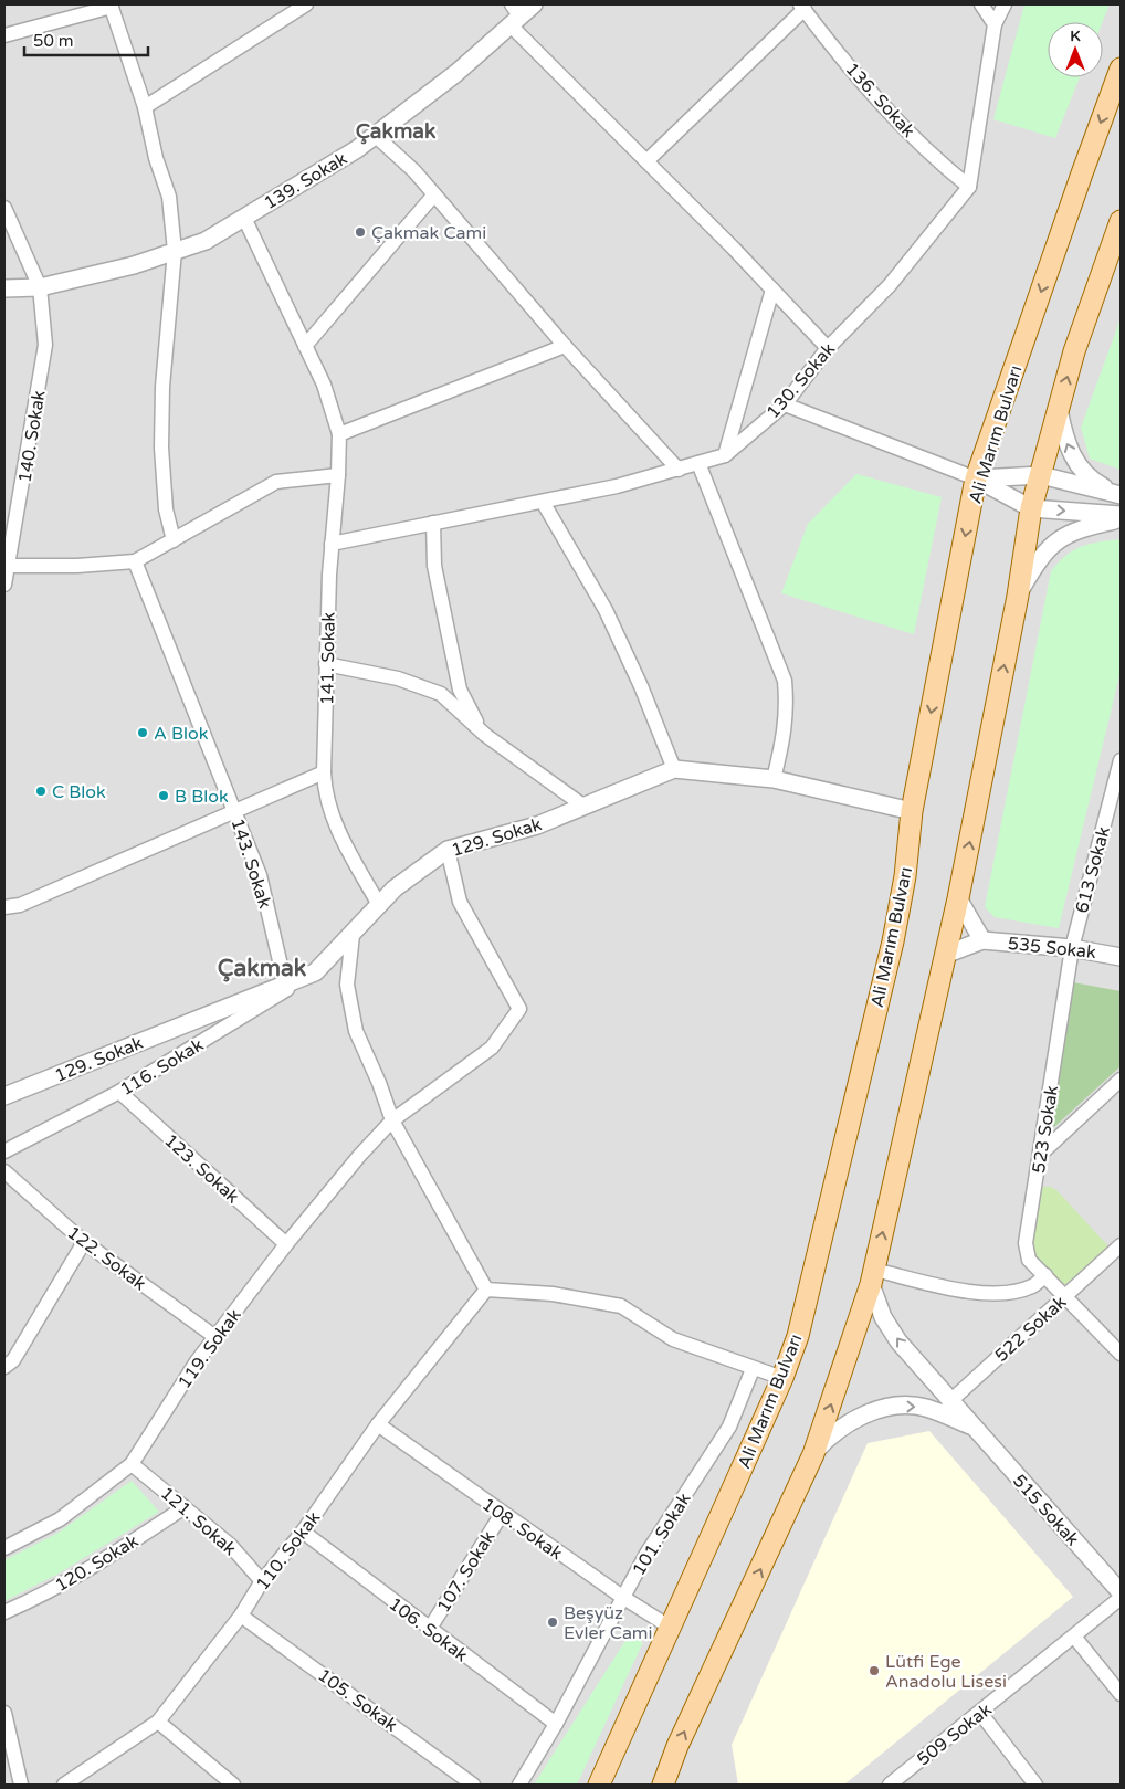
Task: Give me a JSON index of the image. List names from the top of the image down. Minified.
{"streets":{"main road":["Ali Marım Bulvarı"],"street":["136. Sokak","139. Sokak","130. Sokak","140. Sokak","141. Sokak","129. Sokak","143. Sokak","613 Sokak","535 Sokak","116. Sokak","523 Sokak","123. Sokak","122. Sokak","522 Sokak","119. Sokak","515 Sokak","121. Sokak","108. Sokak","101. Sokak","110. Sokak","120. Sokak","107. Sokak","106. Sokak","105. Sokak","509 Sokak"]},"crossings":[["136. Sokak","130. Sokak"],["139. Sokak","140. Sokak"],["139. Sokak","141. Sokak"],["130. Sokak","141. Sokak"],["Ali Marım Bulvarı","129. Sokak"],["Ali Marım Bulvarı","108. Sokak"],["141. Sokak","129. Sokak"],["129. Sokak","143. Sokak"],["129. Sokak","116. Sokak"],["129. Sokak","119. Sokak"],["613 Sokak","535 Sokak"],["613 Sokak","523 Sokak"],["535 Sokak","523 Sokak"],["116. Sokak","123. Sokak"],["523 Sokak","522 Sokak"],["123. Sokak","119. Sokak"],["122. Sokak","119. Sokak"],["522 Sokak","515 Sokak"],["119. Sokak","121. Sokak"],["121. Sokak","110. Sokak"],["121. Sokak","120. Sokak"],["108. Sokak","101. Sokak"],["108. Sokak","110. Sokak"],["108. Sokak","107. Sokak"],["101. Sokak","106. Sokak"],["110. Sokak","106. Sokak"],["110. Sokak","105. Sokak"],["107. Sokak","106. Sokak"]],"districts":["Çakmak","Çakmak"],"places":["Çakmak Cami","A Blok","C Blok","B Blok","Beşyüz Evler Cami","Lütfi Ege Anadolu Lisesi"],"scale_bar":"50 m","north":"top"}
